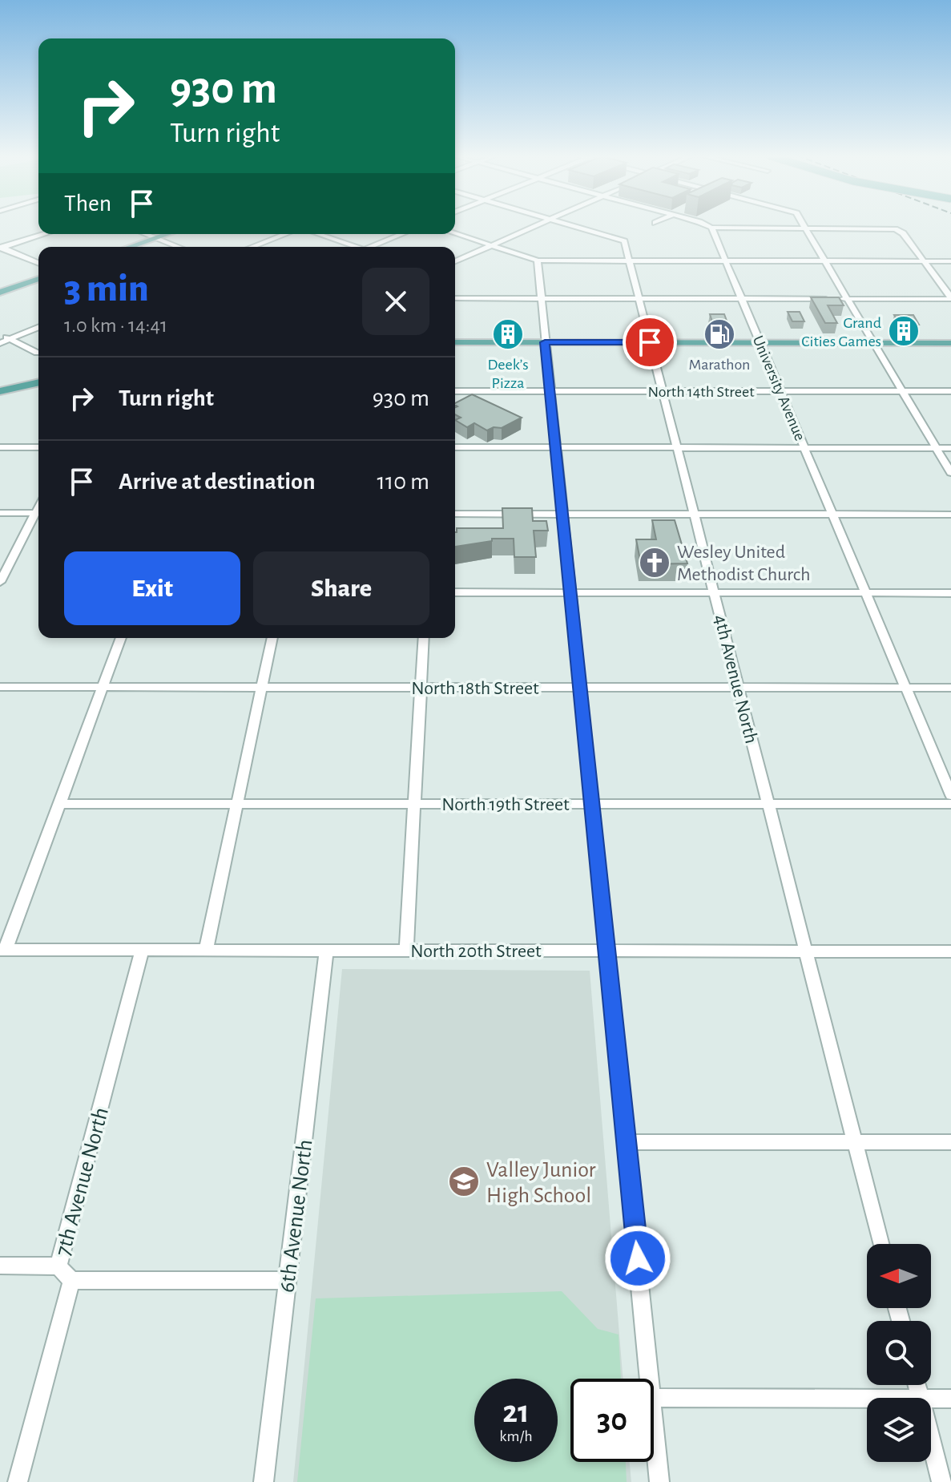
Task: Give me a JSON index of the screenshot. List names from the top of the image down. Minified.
{"streets":{"street":["University Avenue","North 14th Street","4th Avenue North","North 18th Street","North 19th Street","North 20th Street","7th Avenue North","6th Avenue North"]},"crossings":[["University Avenue","North 14th Street"],["University Avenue","North 18th Street"],["North 14th Street","4th Avenue North"],["4th Avenue North","North 18th Street"],["4th Avenue North","North 19th Street"],["4th Avenue North","North 20th Street"],["North 20th Street","7th Avenue North"],["North 20th Street","6th Avenue North"]],"places":{"building":["Grand Cities Games","Deek’s Pizza"],"fuel station":["Marathon"],"church":["Wesley United Methodist Church"],"school or university":["Valley Junior High School"]},"north":"left","page":{"turn":["930 m","Turn right"],"then":"Then","heading":["3 min","1.0 km · 14:41"],"list":[{"name":"Turn right","value":"930 m"},{"name":"Arrive at destination","value":"110 m"}],"buttons":["Exit","Share"],"speed":"21 km/h","limit":"30"}}
